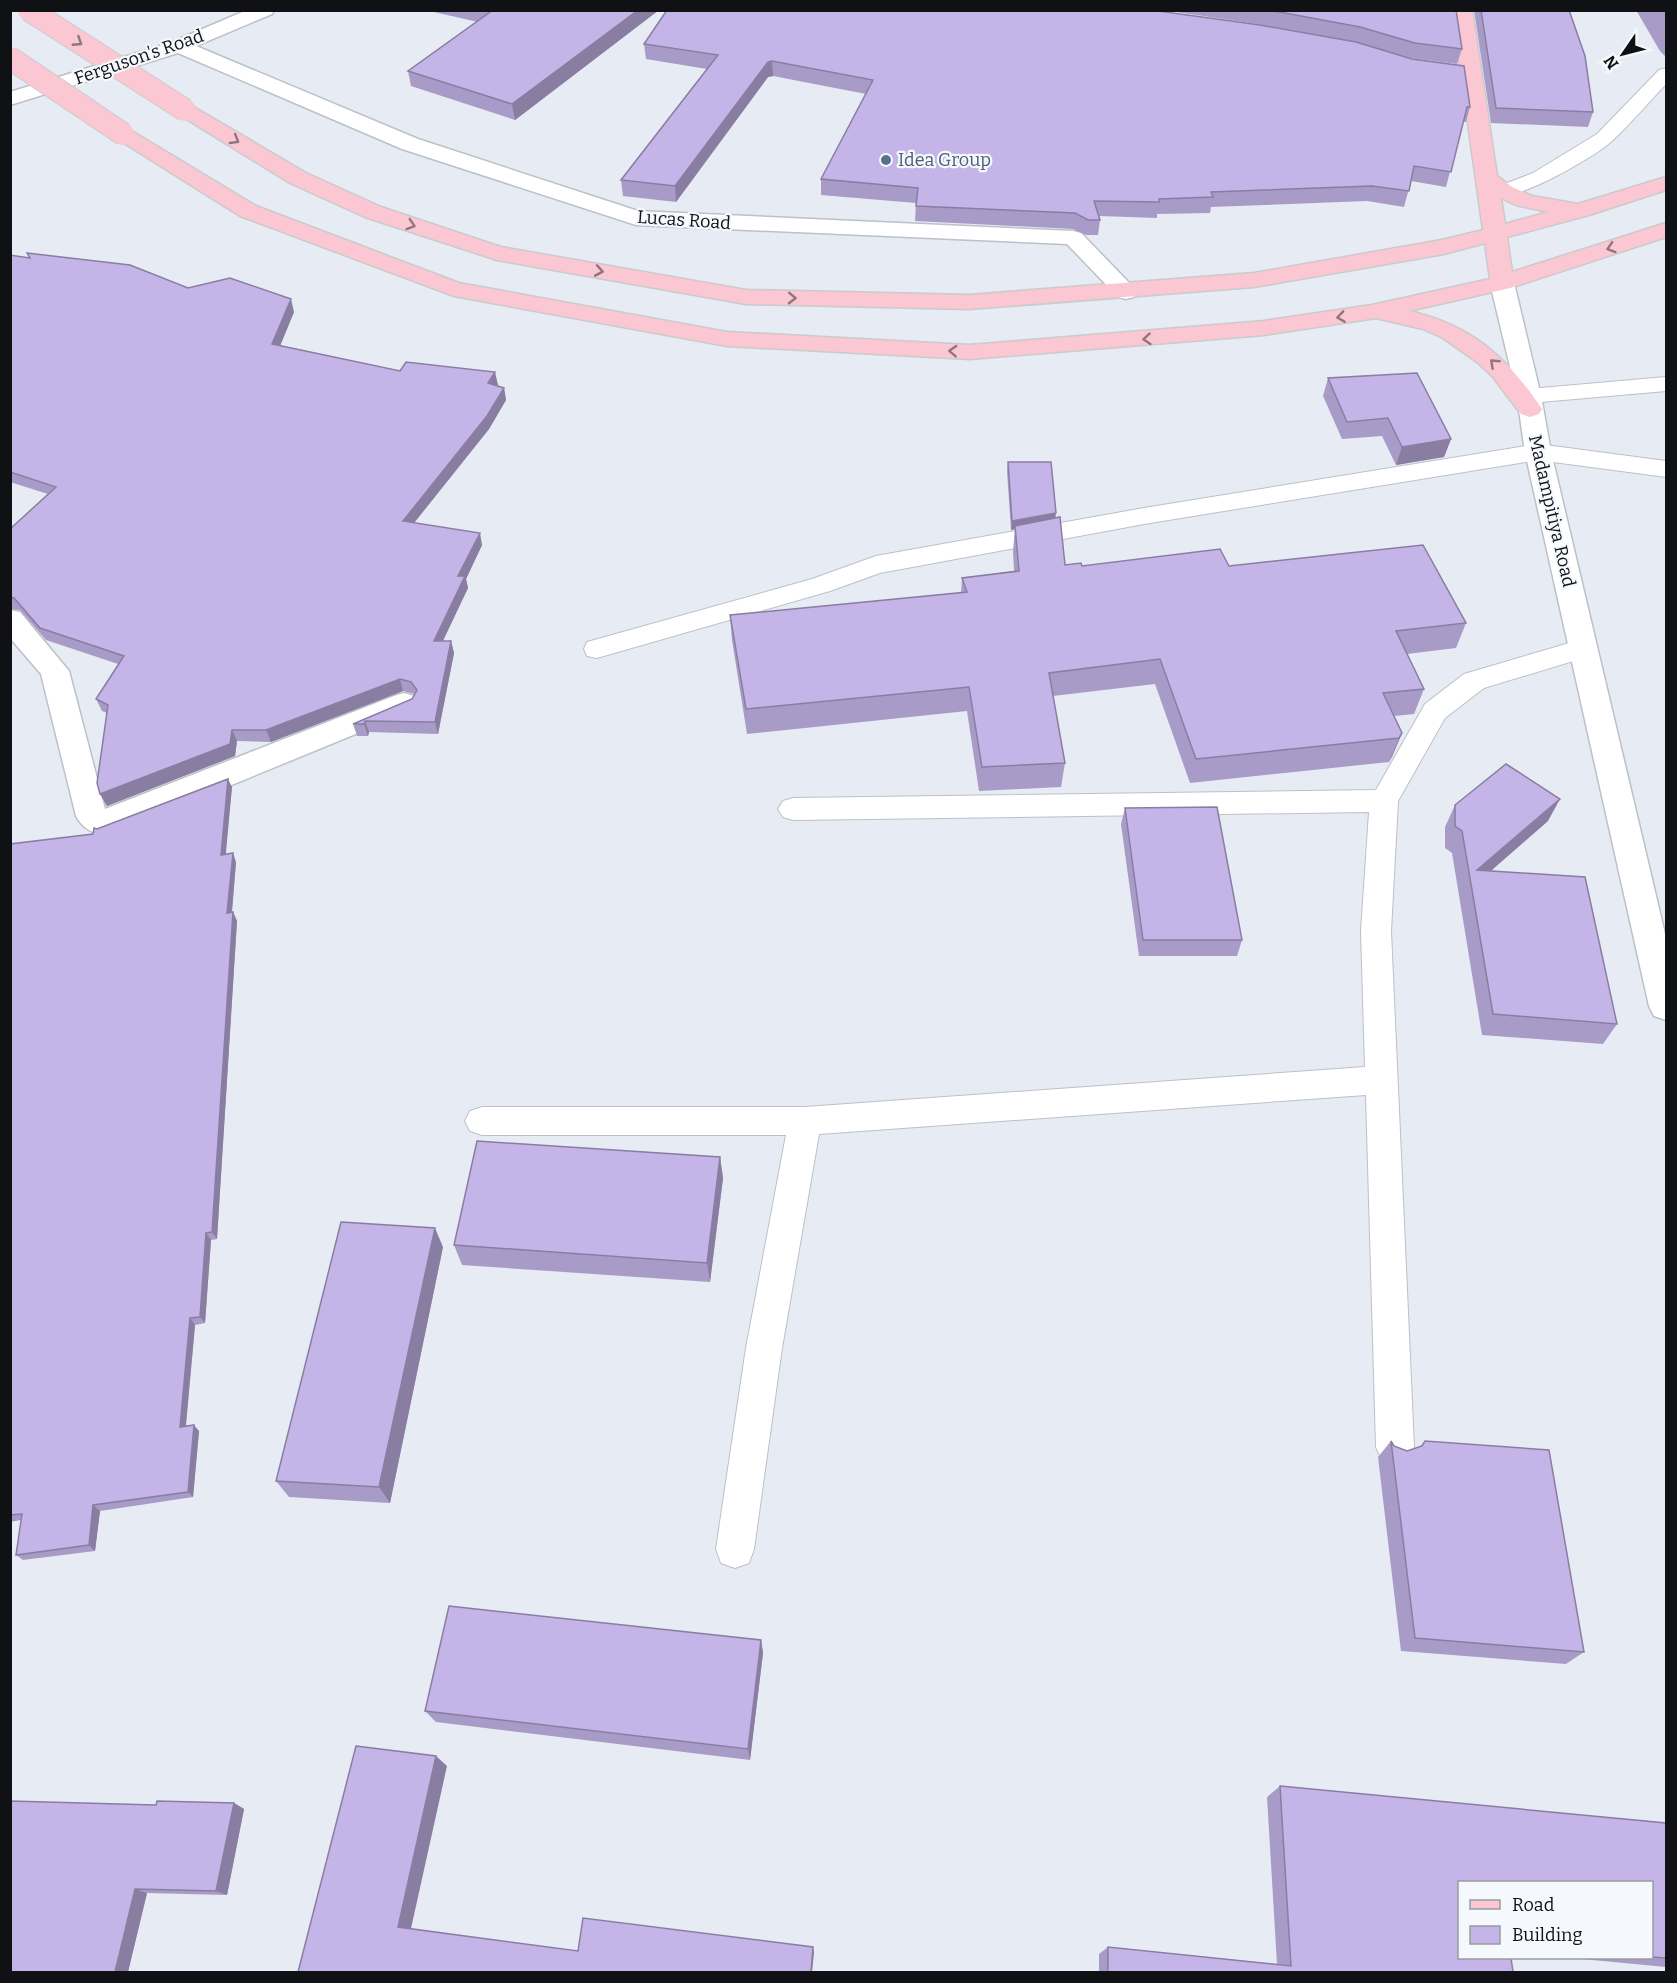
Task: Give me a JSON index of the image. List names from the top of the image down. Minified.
{"streets":{"main road":["Madampitiya Road"],"street":["Ferguson's Road","Lucas Road"]},"crossings":[["Ferguson's Road","Lucas Road"]],"places":["Idea Group"],"legend":["Road","Building"],"north":"bottom left"}
